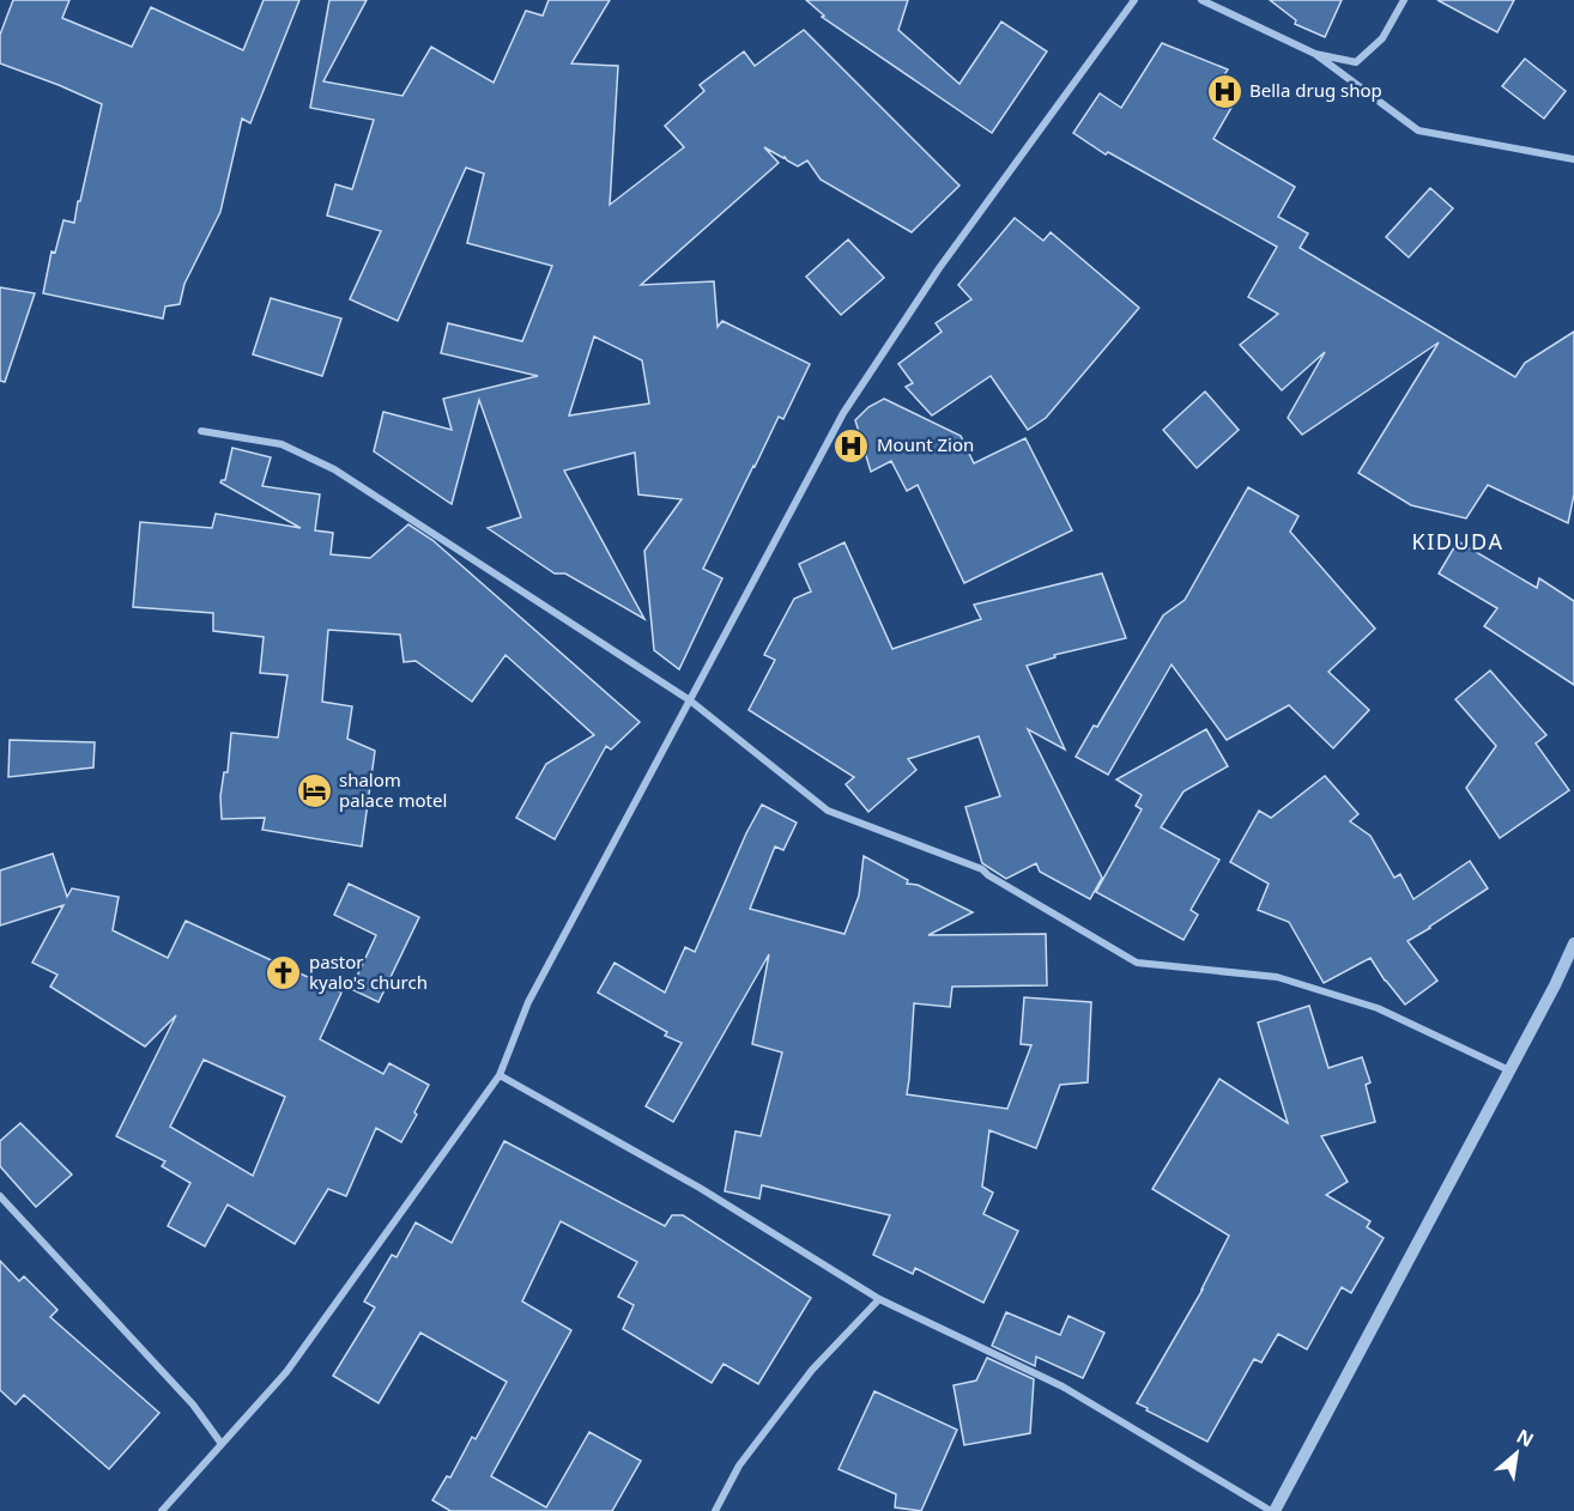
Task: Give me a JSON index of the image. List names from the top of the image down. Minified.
{"districts":["KIDUDA"],"places":{"hospital":["Bella drug shop","Mount Zion"],"hotel":["shalom palace motel"],"church":["pastor kyalo's church"]},"north":"top right"}
